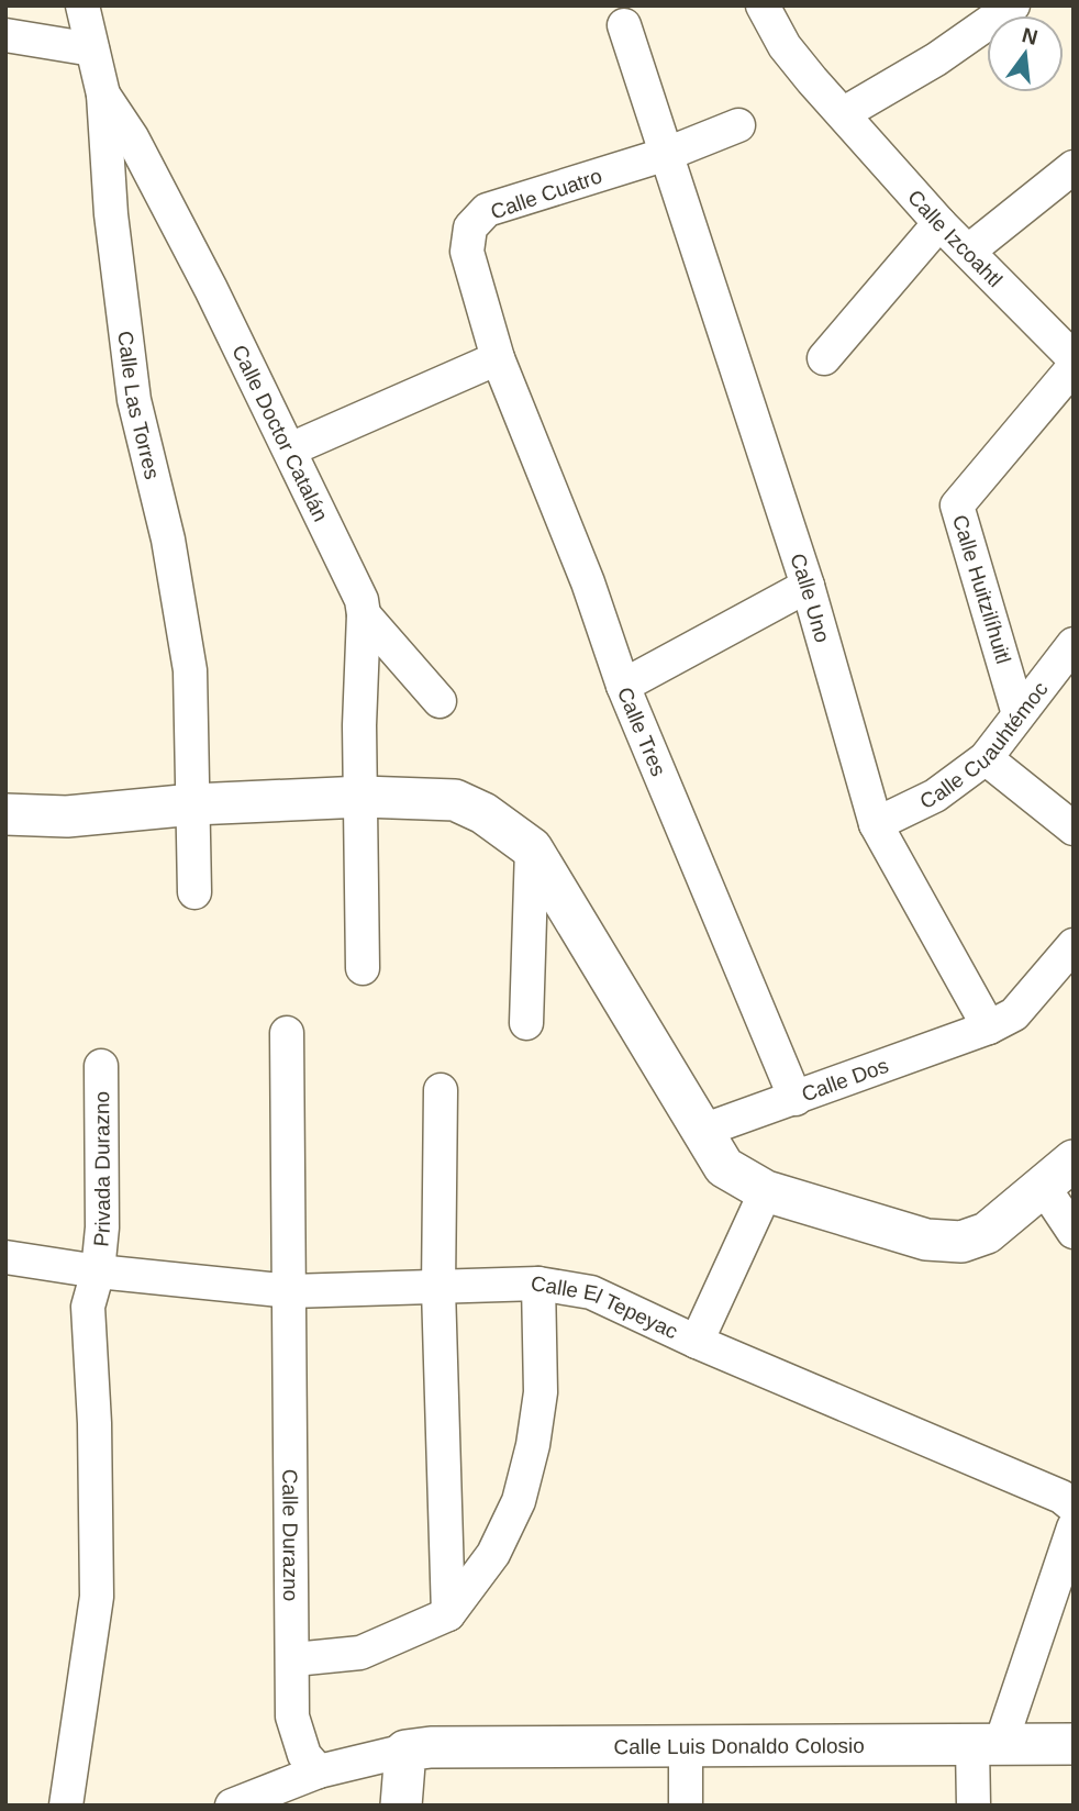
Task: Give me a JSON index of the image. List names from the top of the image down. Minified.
{"streets":{"street":["Calle Cuatro","Calle Izcoahtl","Calle Las Torres","Calle Doctor Catalán","Calle Huitzilíhuitl","Calle Uno","Calle Tres","Calle Cuauhtémoc","Calle Dos","Privada Durazno","Calle El Tepeyac","Calle Durazno","Calle Luis Donaldo Colosio"]},"crossings":[["Calle Cuatro","Calle Uno"],["Calle Cuatro","Calle Tres"],["Calle Las Torres","Calle Doctor Catalán"],["Calle Huitzilíhuitl","Calle Cuauhtémoc"],["Calle Uno","Calle Cuauhtémoc"],["Calle Uno","Calle Dos"],["Calle Tres","Calle Dos"],["Privada Durazno","Calle El Tepeyac"],["Calle El Tepeyac","Calle Durazno"]],"north":"top"}
